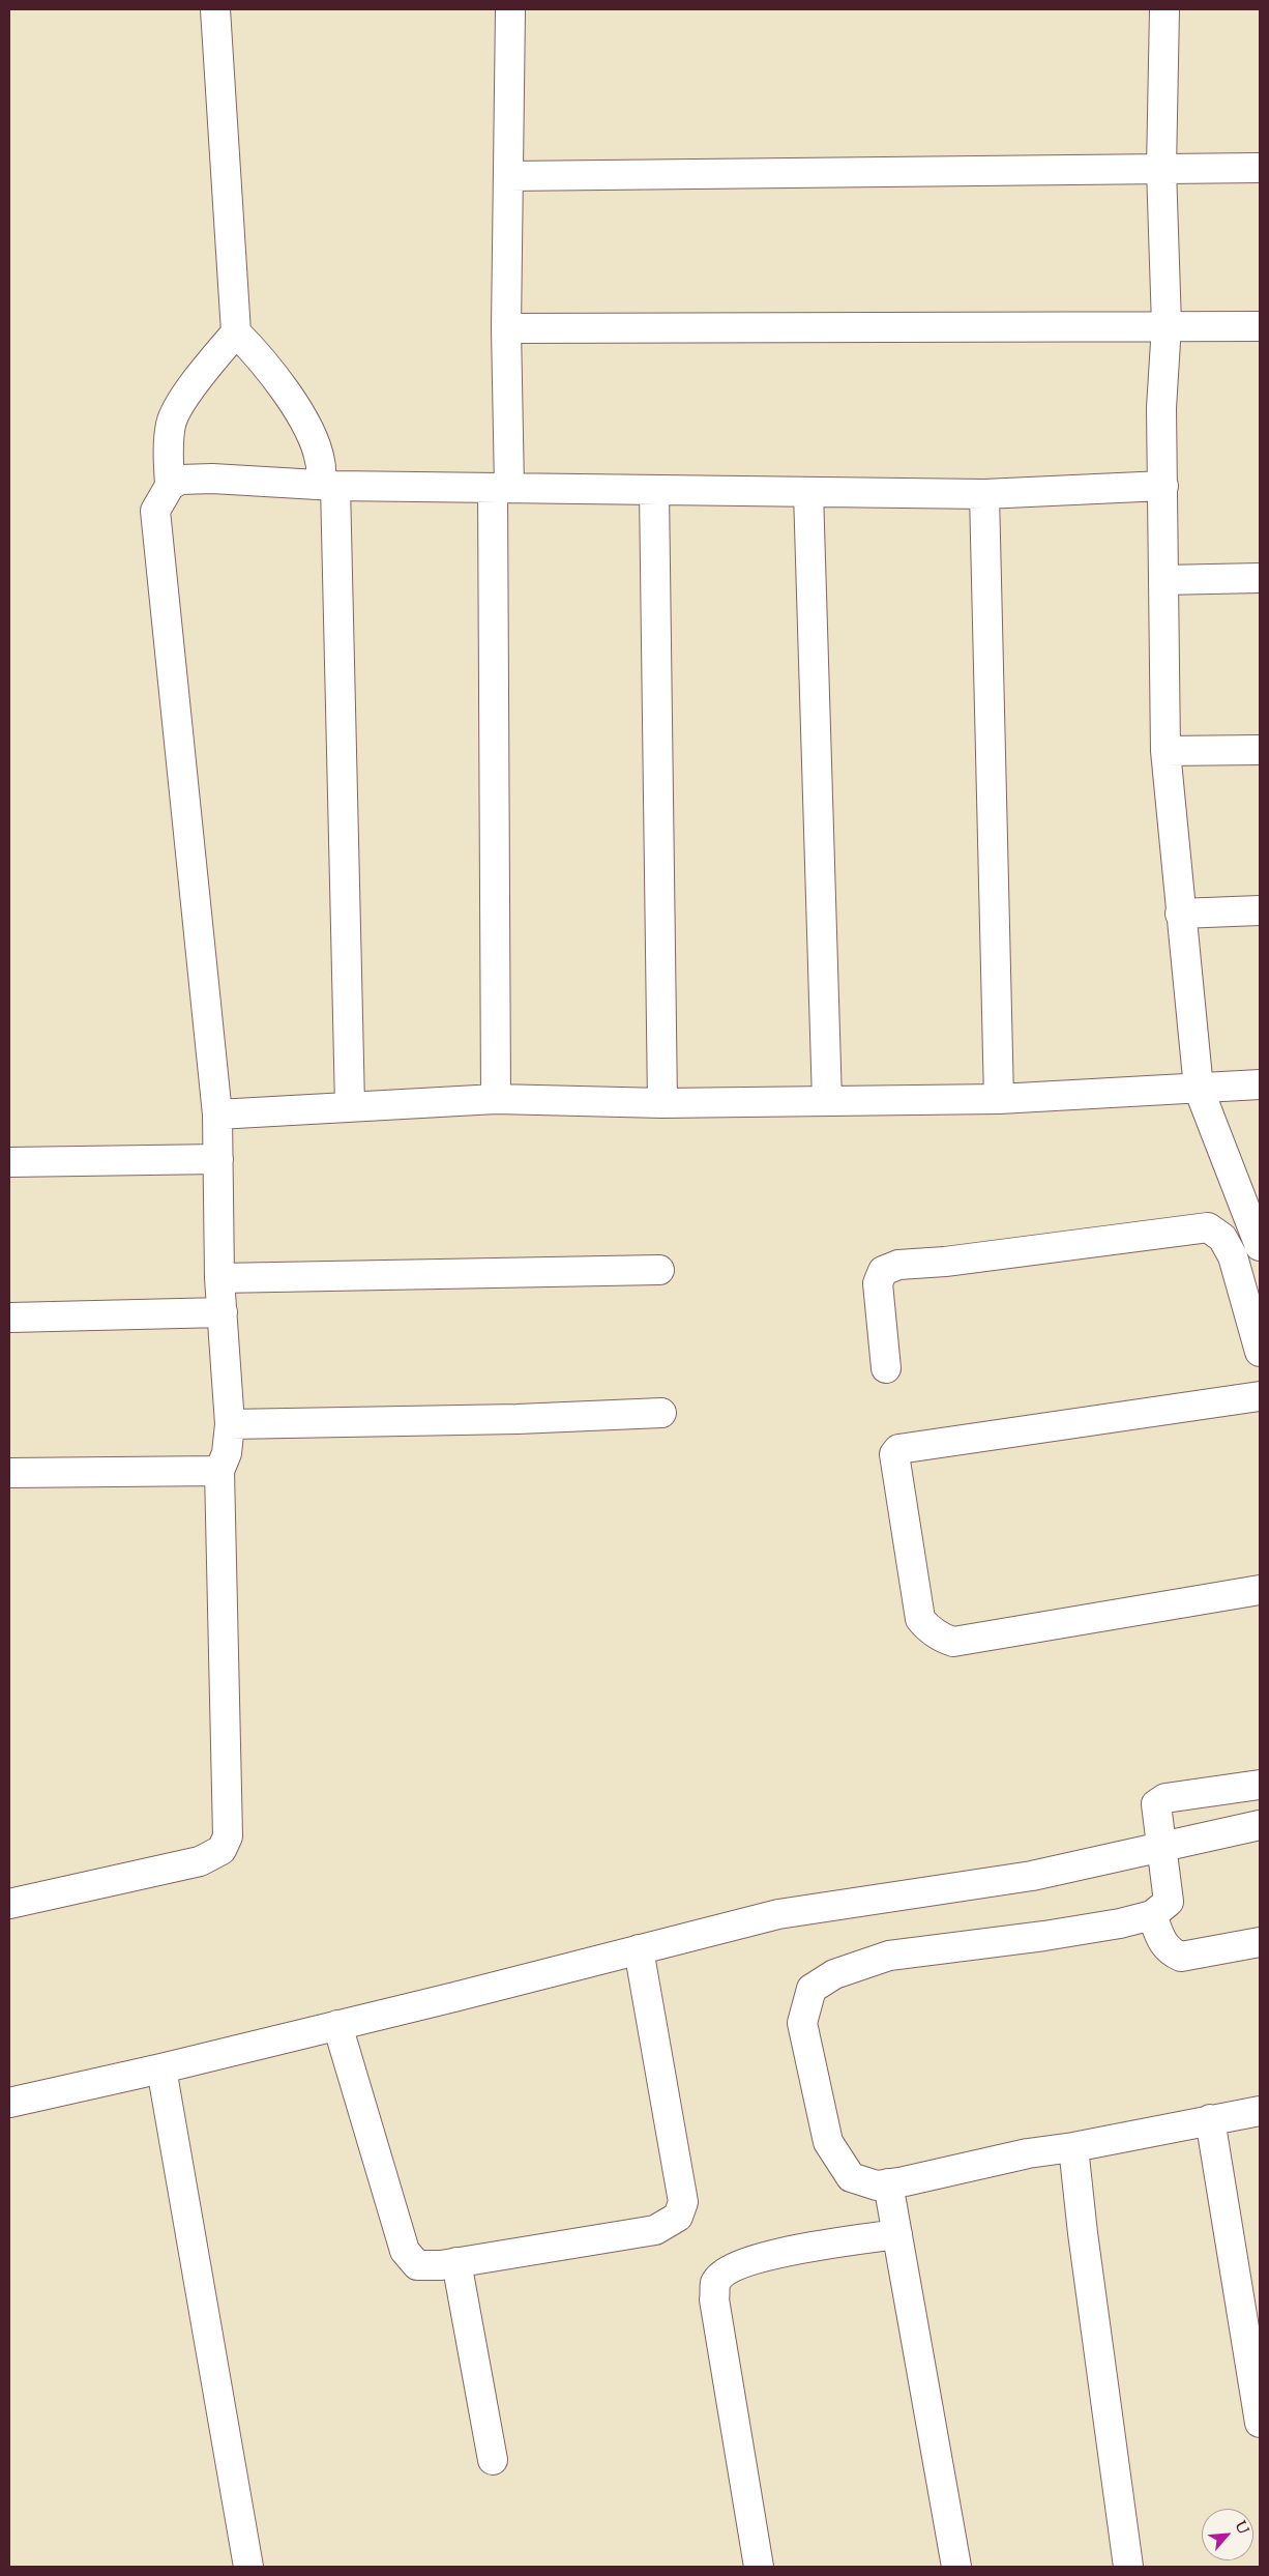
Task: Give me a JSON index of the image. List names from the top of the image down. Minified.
{"north":"top right"}
